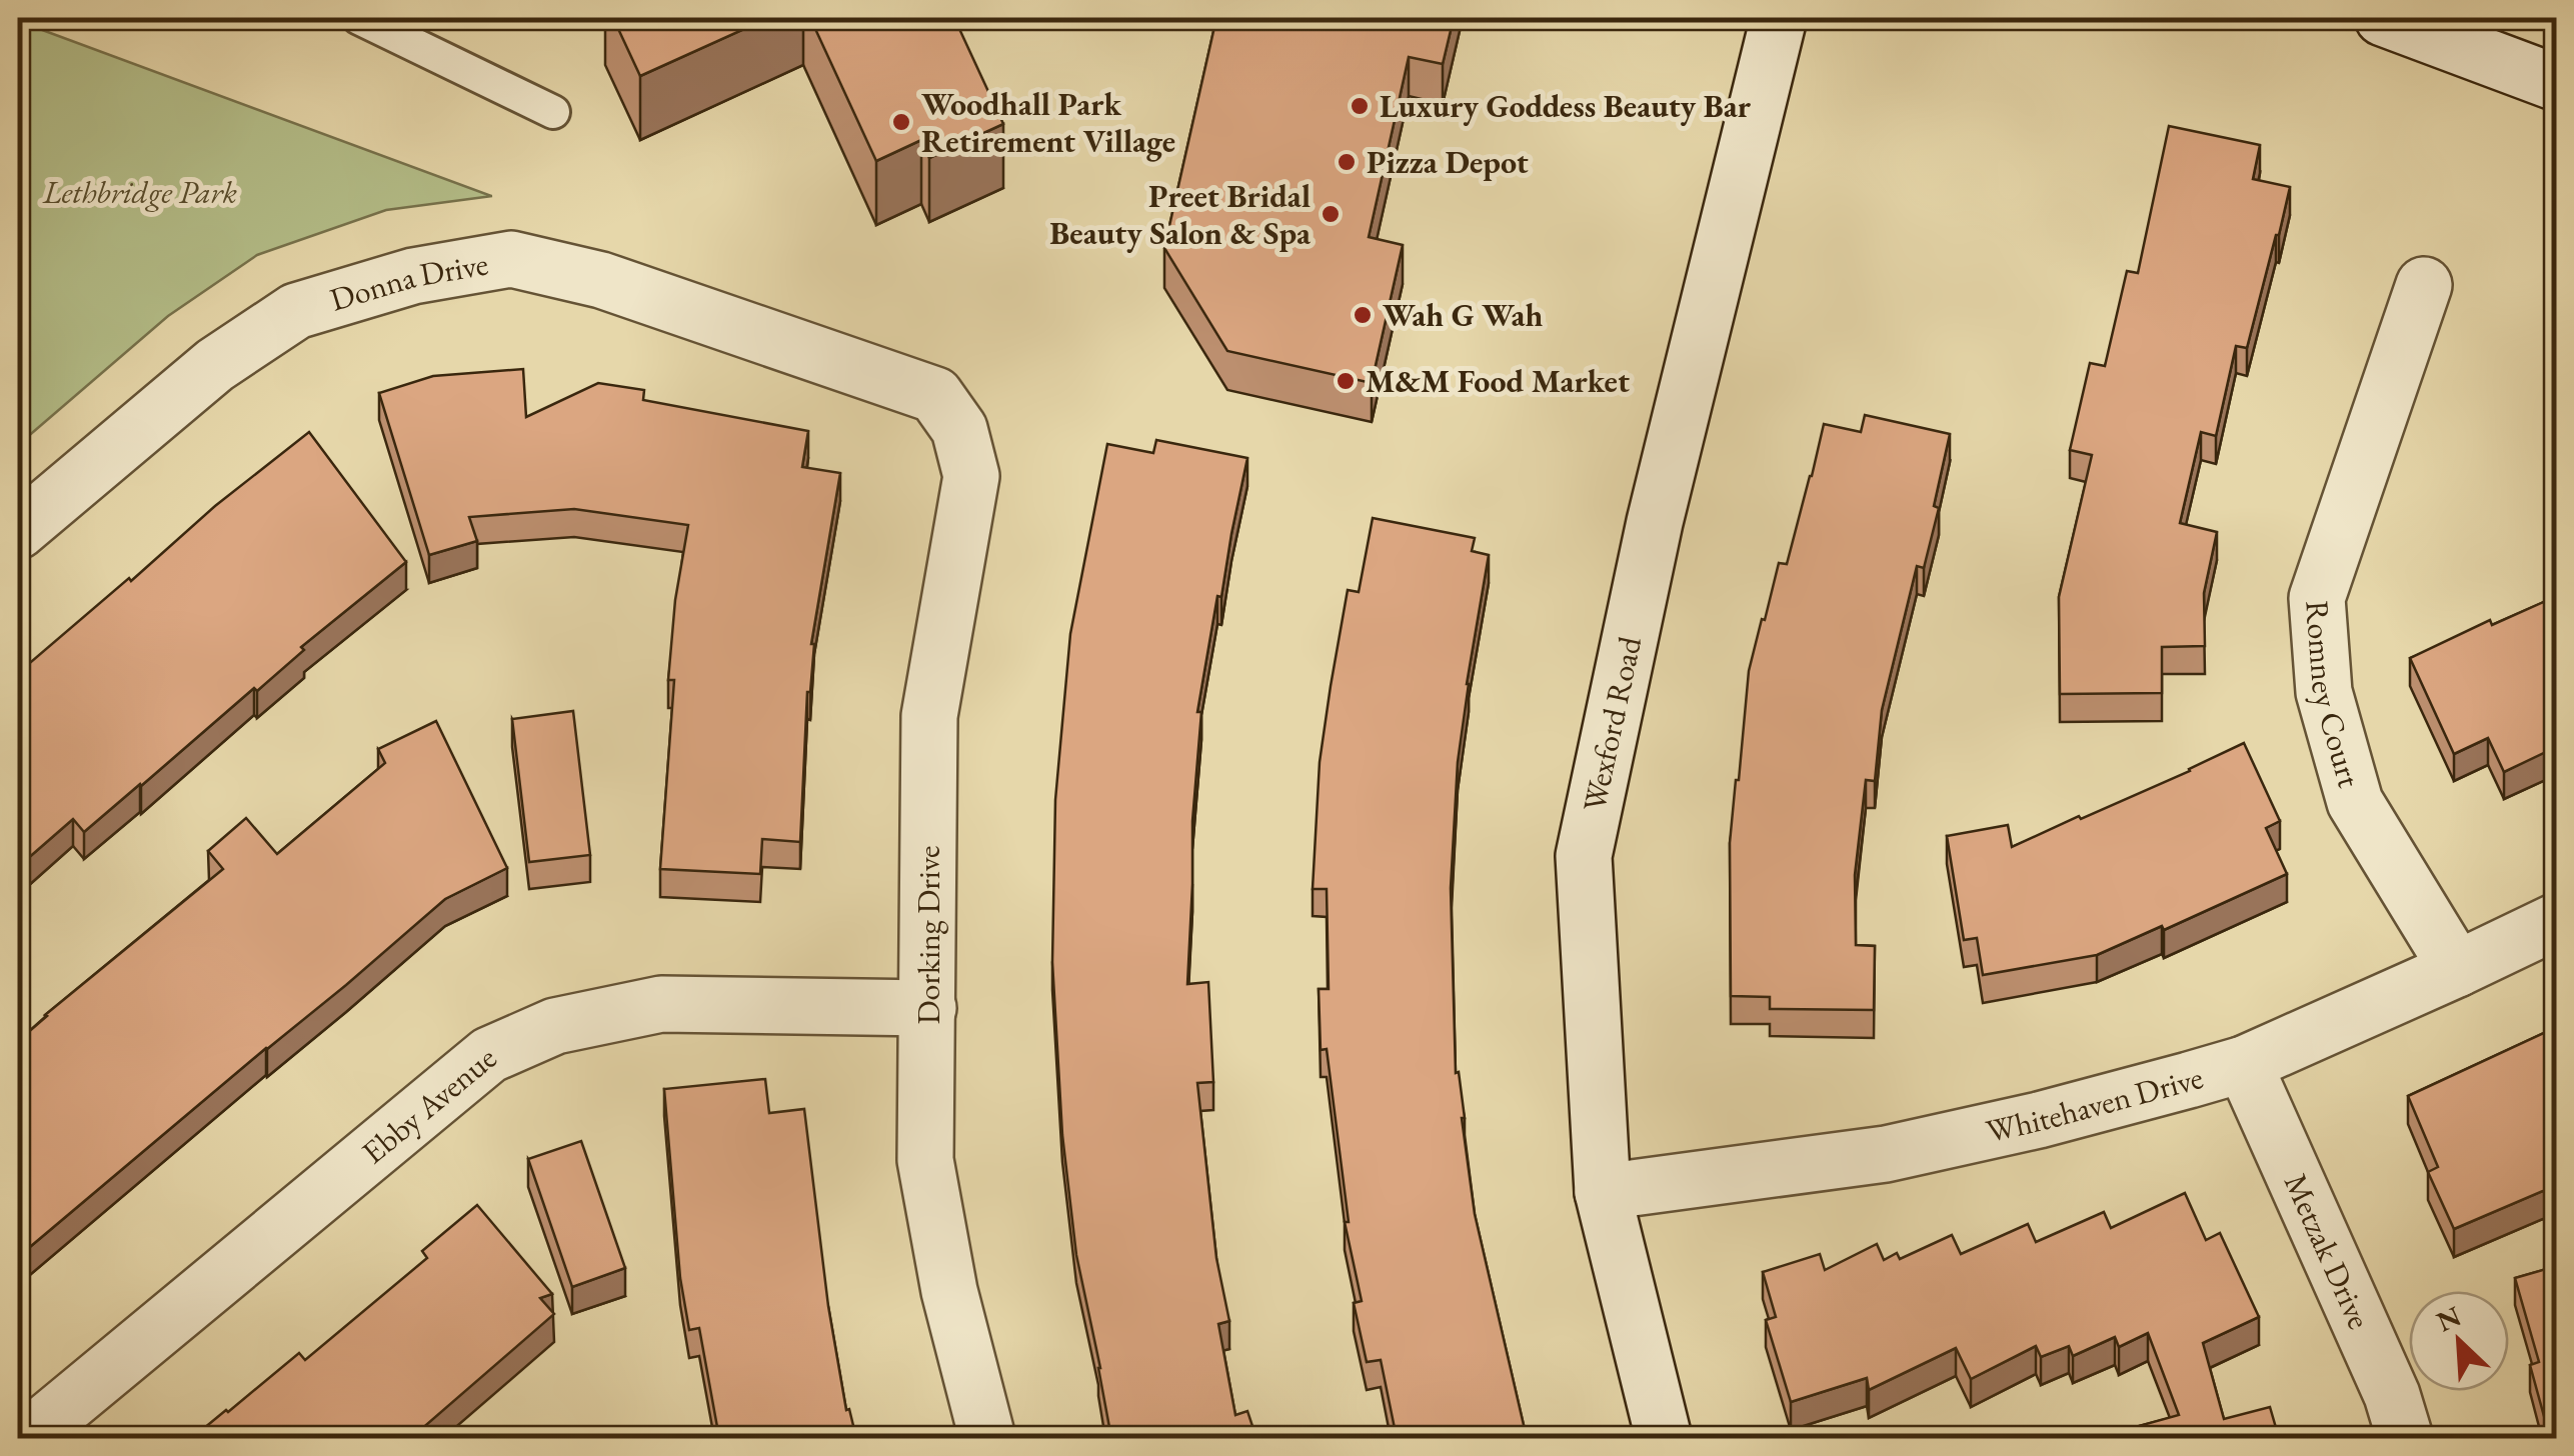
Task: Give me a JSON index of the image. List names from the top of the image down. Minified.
{"streets":{"street":["Donna Drive","Romney Court","Wexford Road","Dorking Drive","Whitehaven Drive","Ebby Avenue","Metzak Drive"]},"crossings":[["Donna Drive","Dorking Drive"],["Romney Court","Whitehaven Drive"],["Wexford Road","Whitehaven Drive"],["Dorking Drive","Ebby Avenue"],["Whitehaven Drive","Metzak Drive"]],"parks":["Lethbridge Park"],"places":["Luxury Goddess Beauty Bar","Woodhall Park Retirement Village","Pizza Depot","Preet Bridal Beauty Salon & Spa","Wah G Wah","M&M Food Market"],"north":"top left"}
